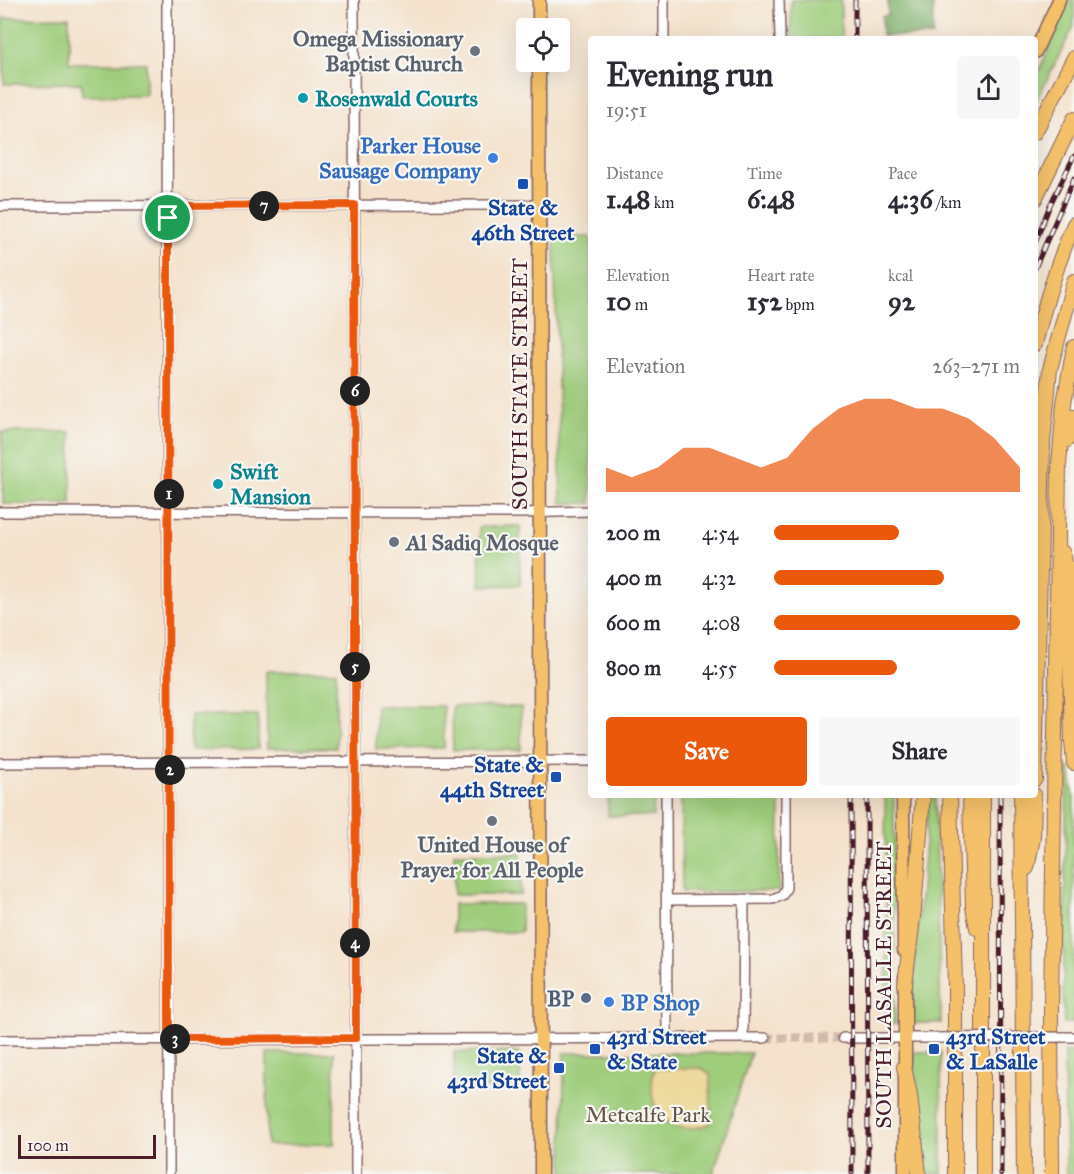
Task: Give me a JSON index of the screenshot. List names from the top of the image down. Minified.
{"streets":{"main road":["SOUTH STATE STREET","SOUTH LASALLE STREET"]},"parks":["Metcalfe Park"],"places":{"other":["Omega Missionary Baptist Church","Rosenwald Courts","Parker House Sausage Company","Swift Mansion","Al Sadiq Mosque","United House of Prayer for All People","BP","BP Shop"],"transit":["State & 46th Street","State & 44th Street","43rd Street & State","43rd Street & LaSalle","State & 43rd Street"]},"scale_bar":"100 m","page":{"heading":["Evening run","19:51"],"stats":[["Distance","1.48 km"],["Time","6:48"],["Pace","4:36 /km"],["Elevation","10 m"],["Heart rate","152 bpm"],["kcal","92"]],"pins":["7","6","1","5","2","4","3"],"chart":["Elevation","263–271 m"],"list":[{"name":"200 m","note":"4:54"},{"name":"400 m","note":"4:32"},{"name":"600 m","note":"4:08"},{"name":"800 m","note":"4:55"}],"buttons":["Save","Share"],"scale":"100 m"}}
